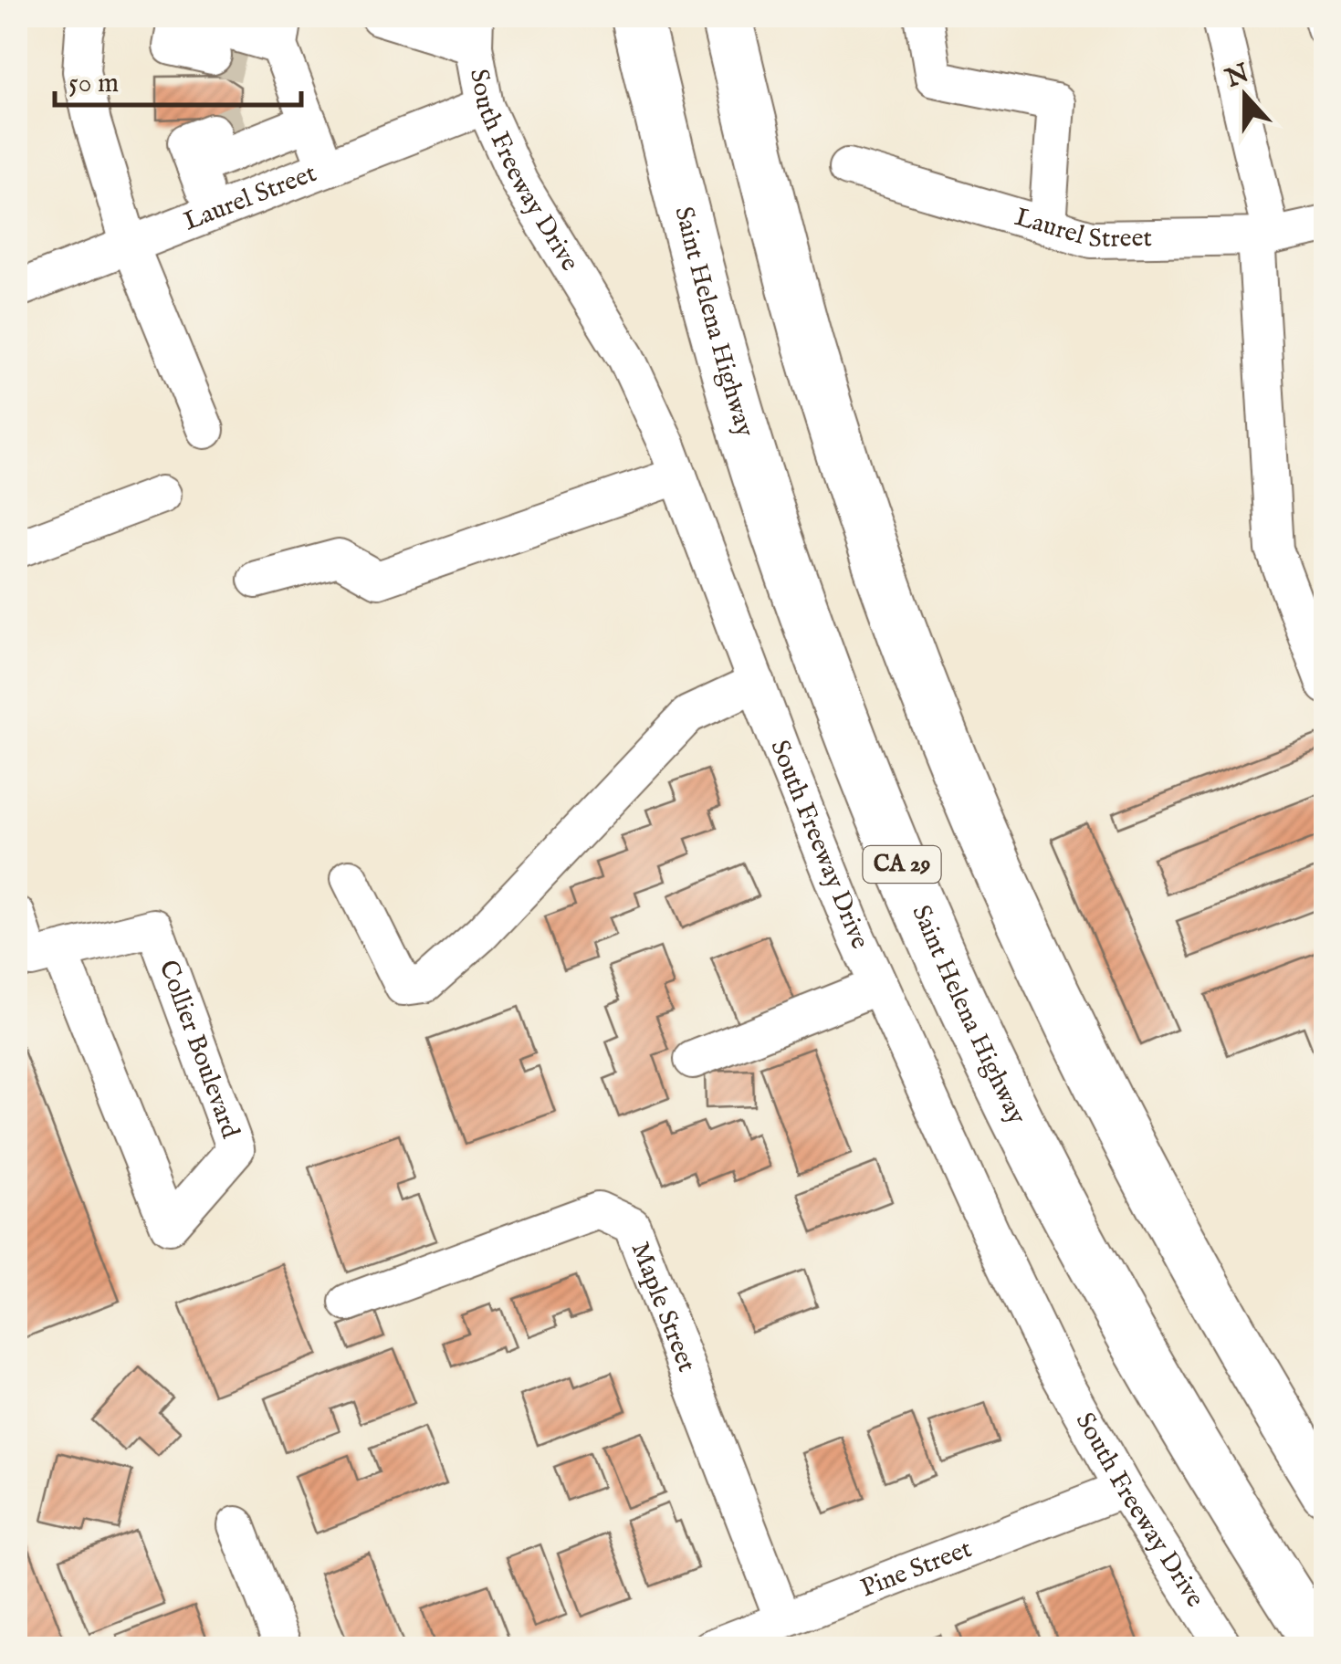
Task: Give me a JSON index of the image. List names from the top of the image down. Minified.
{"streets":{"highway":["Saint Helena Highway","CA 29"],"street":["South Freeway Drive","Laurel Street","Collier Boulevard","Maple Street","Pine Street"]},"crossings":[["South Freeway Drive","Laurel Street"],["South Freeway Drive","Pine Street"],["Maple Street","Pine Street"]],"scale_bar":"50 m","north":"top"}
